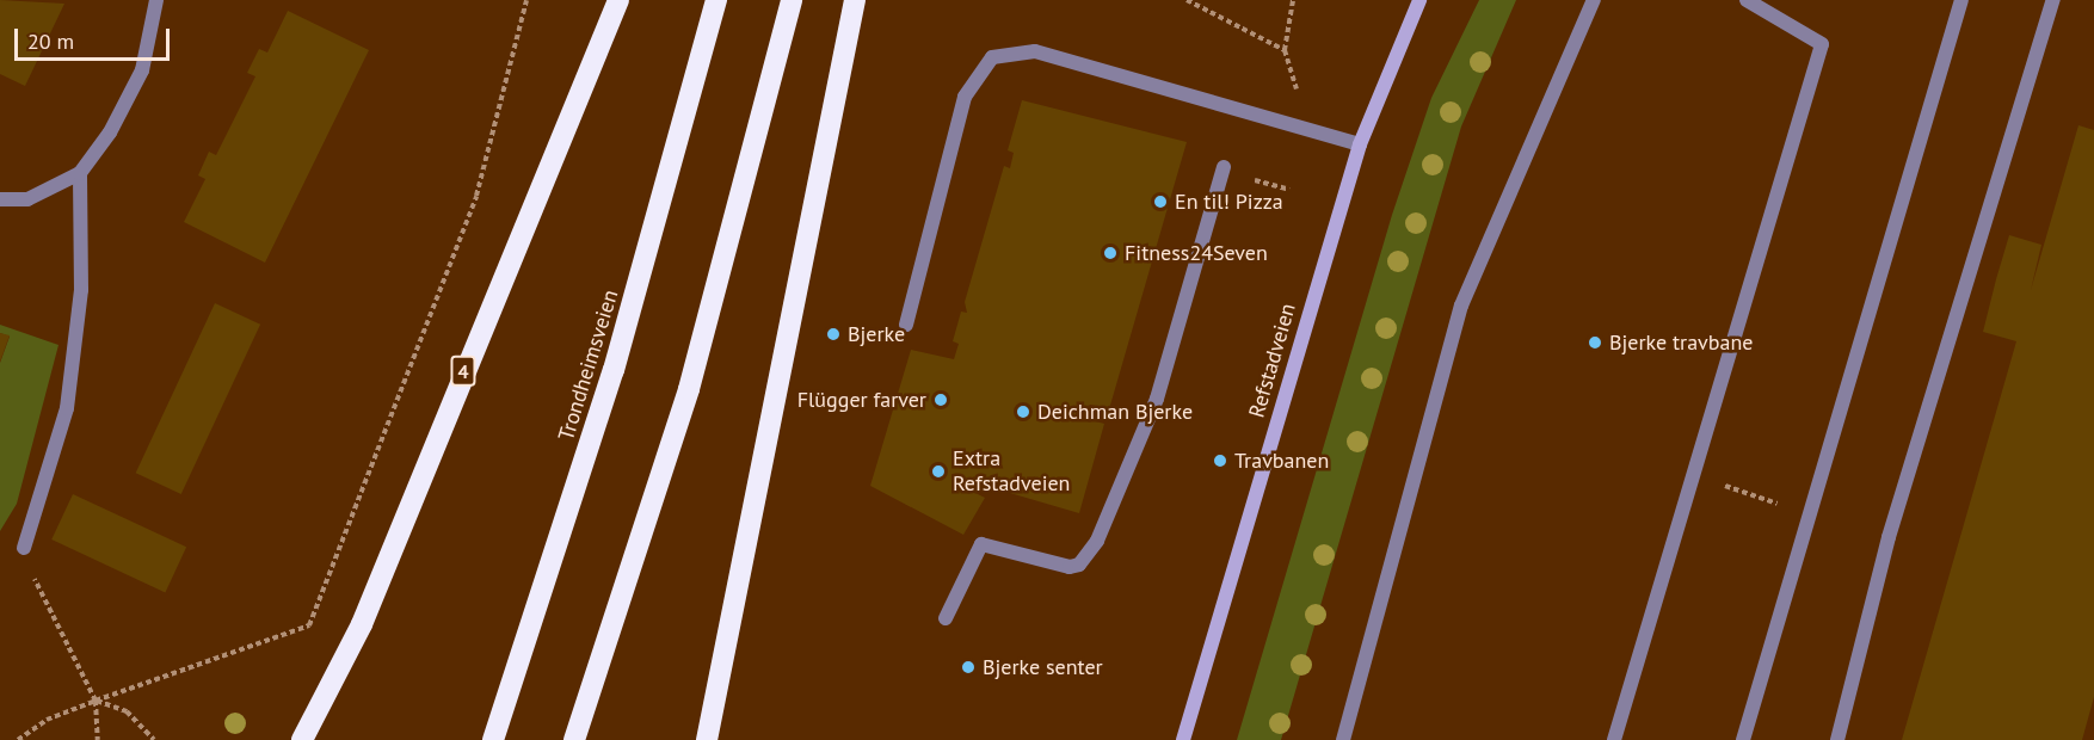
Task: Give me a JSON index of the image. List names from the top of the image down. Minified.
{"streets":{"highway":["Trondheimsveien","4"],"street":["Refstadveien"]},"places":["En til! Pizza","Fitness24Seven","Bjerke","Bjerke travbane","Flügger farver","Deichman Bjerke","Travbanen","Extra Refstadveien","Bjerke senter"],"scale_bar":"20 m"}
